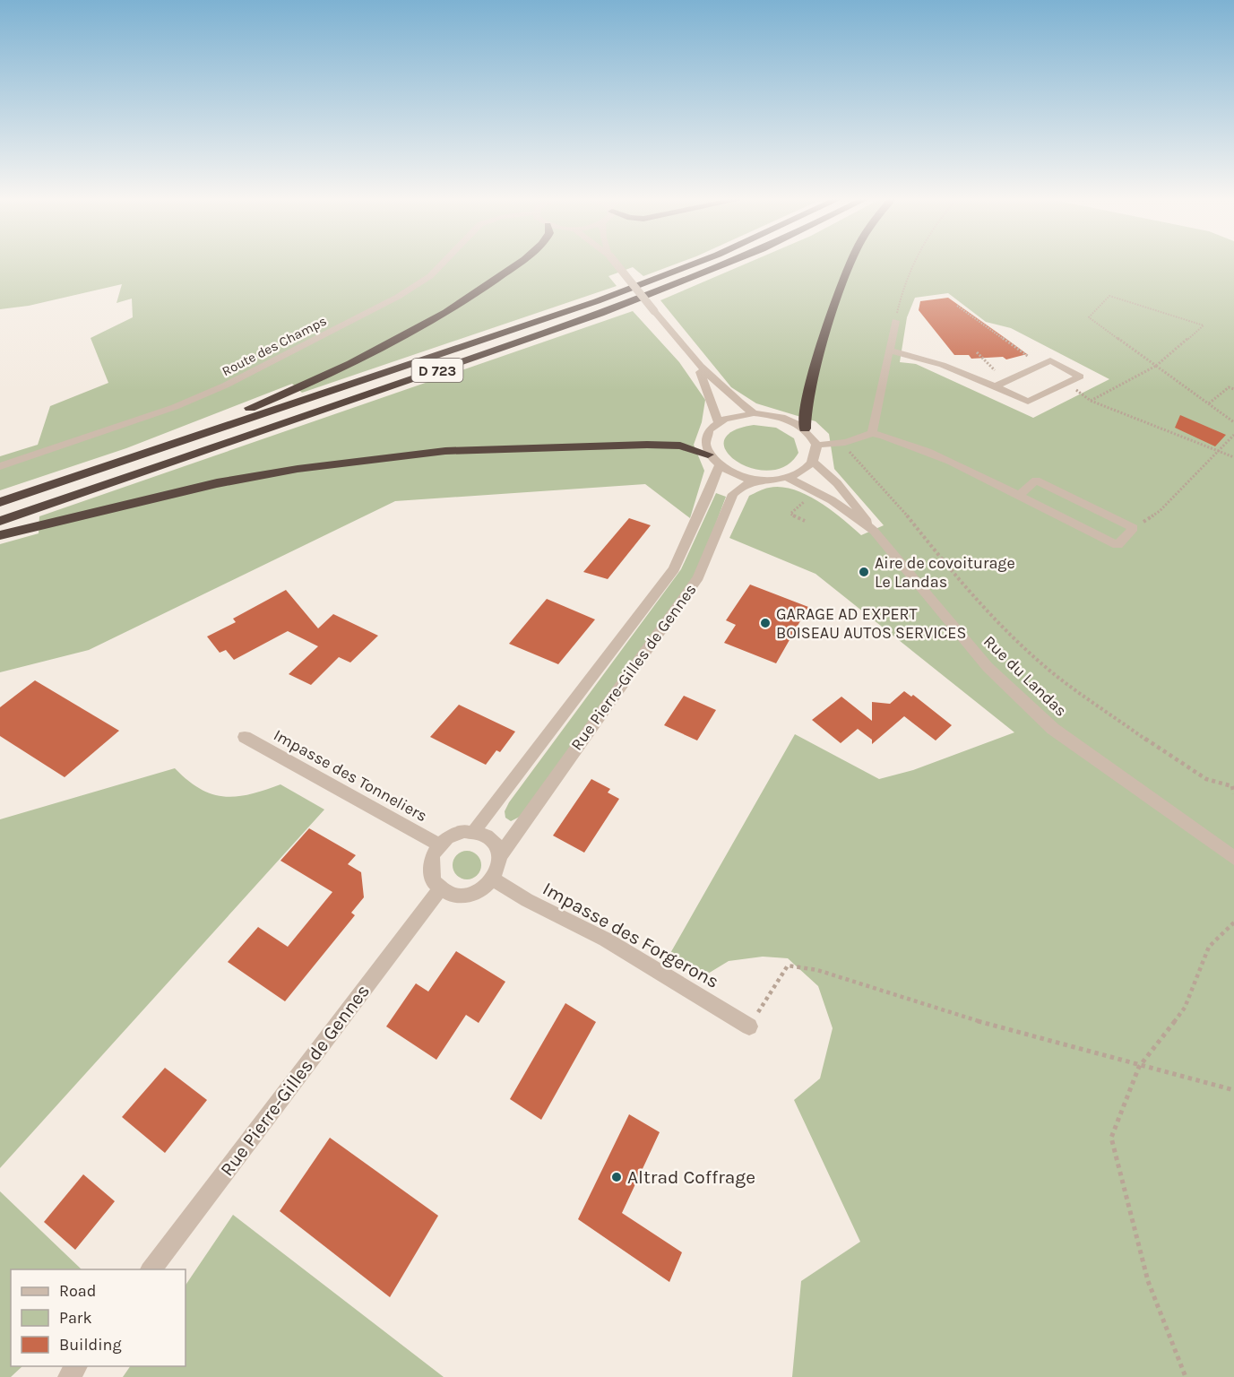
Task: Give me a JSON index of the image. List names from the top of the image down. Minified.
{"streets":{"highway":["D 723"],"street":["Route des Champs","Rue Pierre-Gilles de Gennes","Rue du Landas","Impasse des Tonneliers","Impasse des Forgerons"]},"crossings":[["Rue Pierre-Gilles de Gennes","Rue du Landas"],["Rue Pierre-Gilles de Gennes","Impasse des Tonneliers"],["Rue Pierre-Gilles de Gennes","Impasse des Forgerons"],["Impasse des Tonneliers","Impasse des Forgerons"]],"places":["Aire de covoiturage Le Landas","GARAGE AD EXPERT BOISEAU AUTOS SERVICES","Altrad Coffrage"],"legend":["Road","Park","Building"]}
